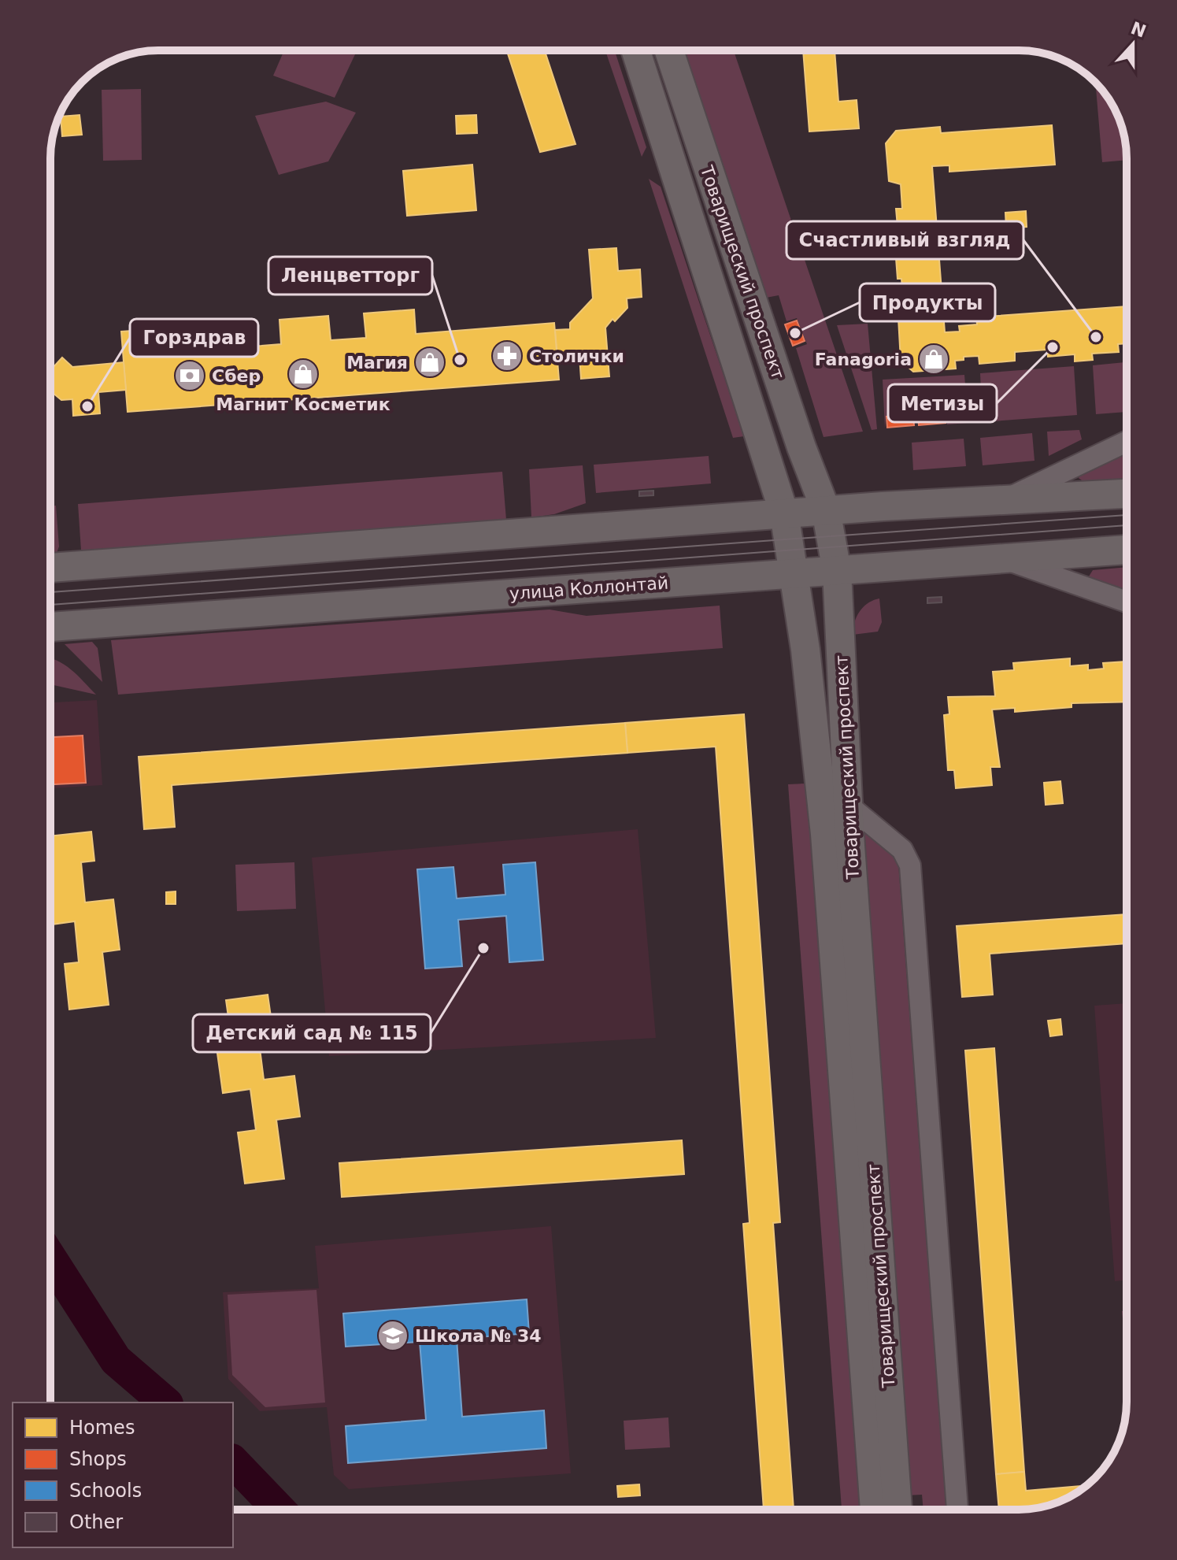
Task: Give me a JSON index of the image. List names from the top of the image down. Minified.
{"streets":{"street":["Товарищеский проспект","улица Коллонтай"]},"crossings":[["Товарищеский проспект","улица Коллонтай"]],"places":{"other":["Продукты","Счастливый взгляд","Метизы","Ленцветторг","Горздрав","Детский сад № 115"],"pharmacy":["Столички"],"shop":["Fanagoria","Магия","Магнит Косметик"],"bank":["Сбер"],"school or university":["Школа № 34"]},"legend":["Homes","Shops","Schools","Other"],"north":"top"}
